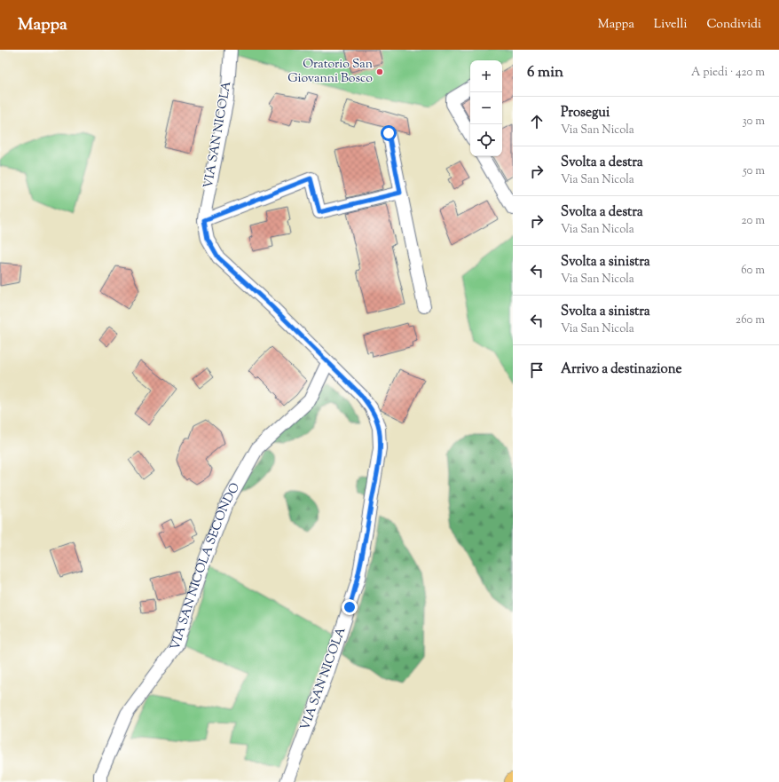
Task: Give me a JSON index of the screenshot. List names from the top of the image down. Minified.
{"streets":{"street":["VIA SAN NICOLA","VIA SAN NICOLA SECONDO"]},"crossings":[["VIA SAN NICOLA","VIA SAN NICOLA SECONDO"]],"places":["Oratorio San Giovanni Bosco"],"page":{"header":"Mappa","nav":["Mappa","Livelli","Condividi"],"heading":["6 min","A piedi · 420 m"],"map_buttons":["+","−"],"list":[["Prosegui","Via San Nicola","30 m"],["Svolta a destra","Via San Nicola","50 m"],["Svolta a destra","Via San Nicola","20 m"],["Svolta a sinistra","Via San Nicola","60 m"],["Svolta a sinistra","Via San Nicola","260 m"],"Arrivo a destinazione"]}}
